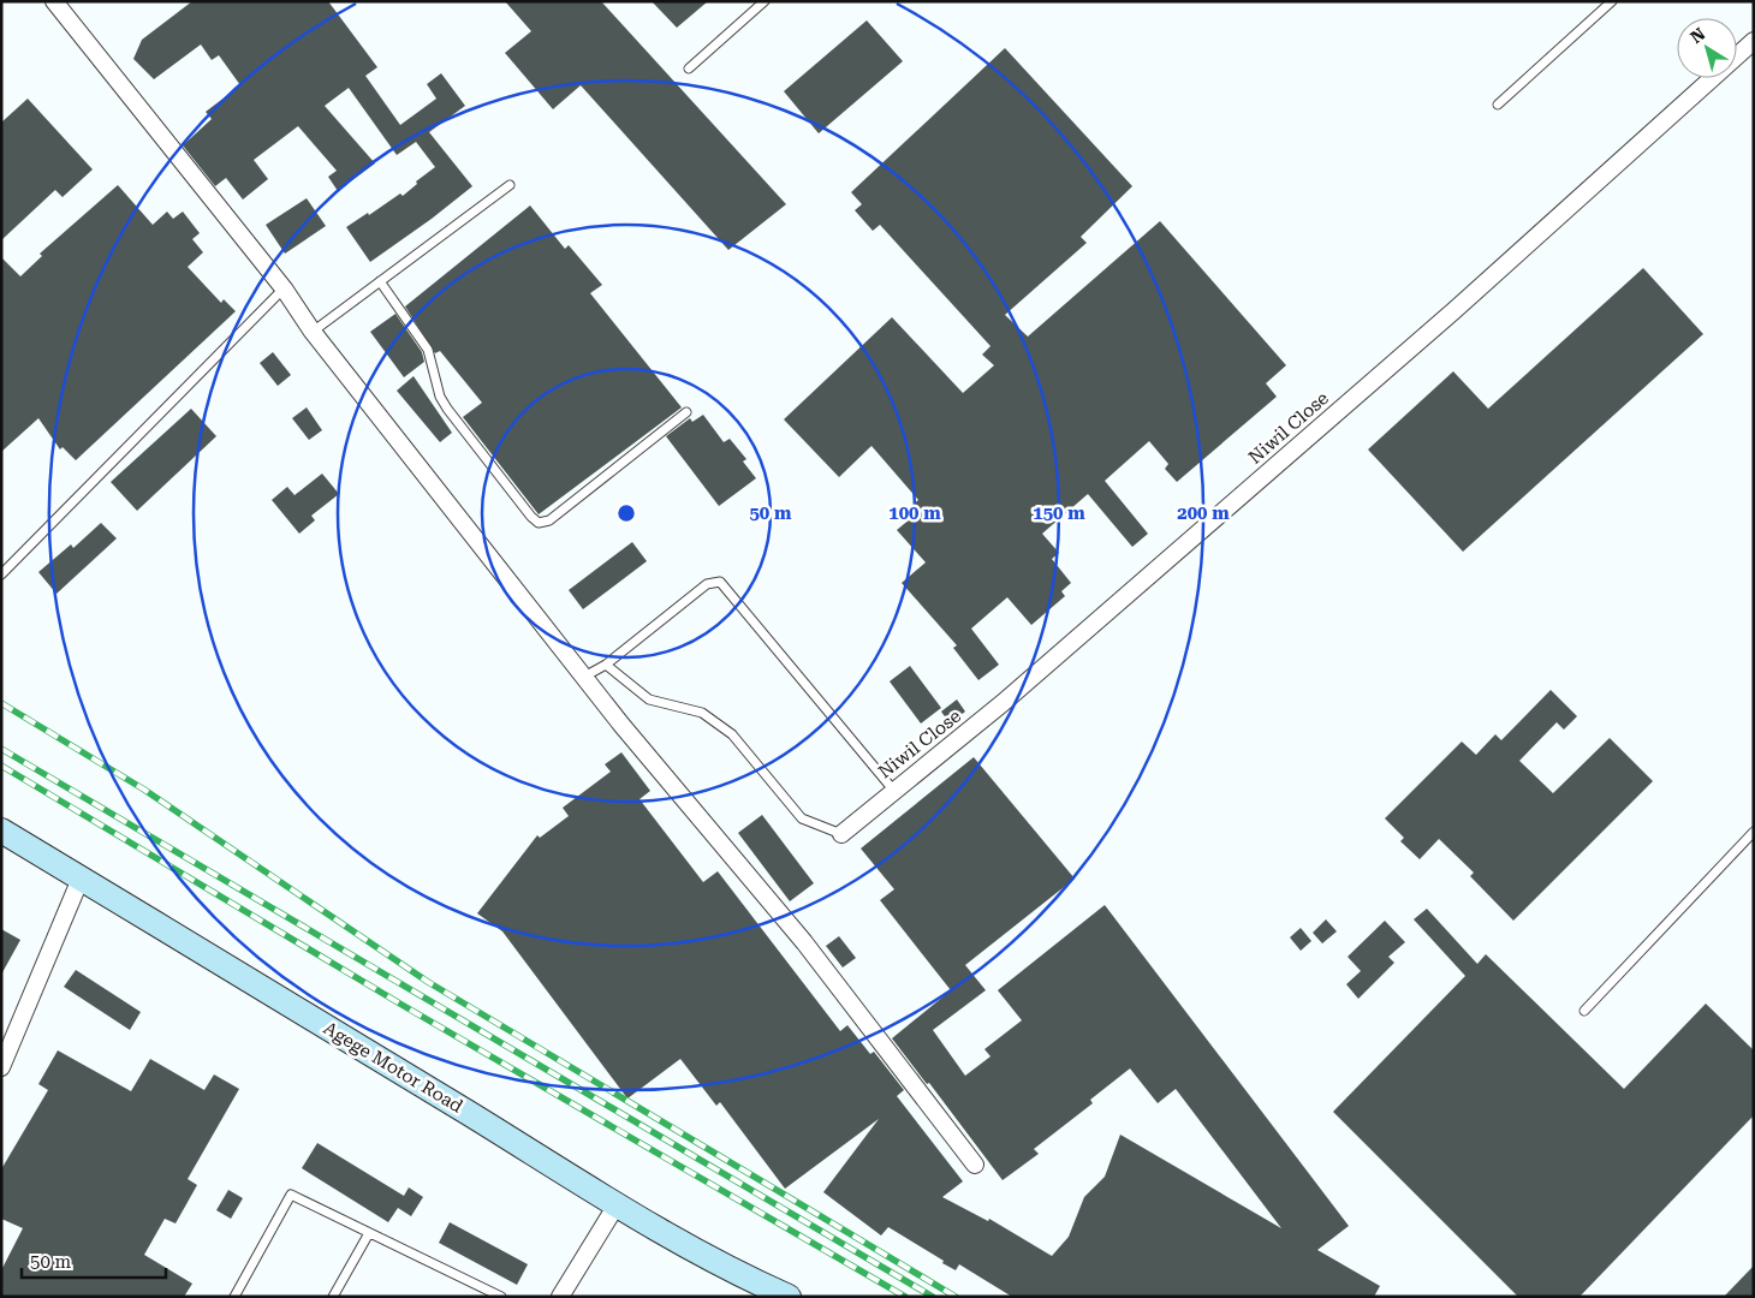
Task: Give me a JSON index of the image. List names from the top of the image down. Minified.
{"streets":{"main road":["Agege Motor Road"],"street":["Niwil Close"]},"scale_bar":"50 m","north":"top left","rings":["50 m","100 m","150 m","200 m"]}
